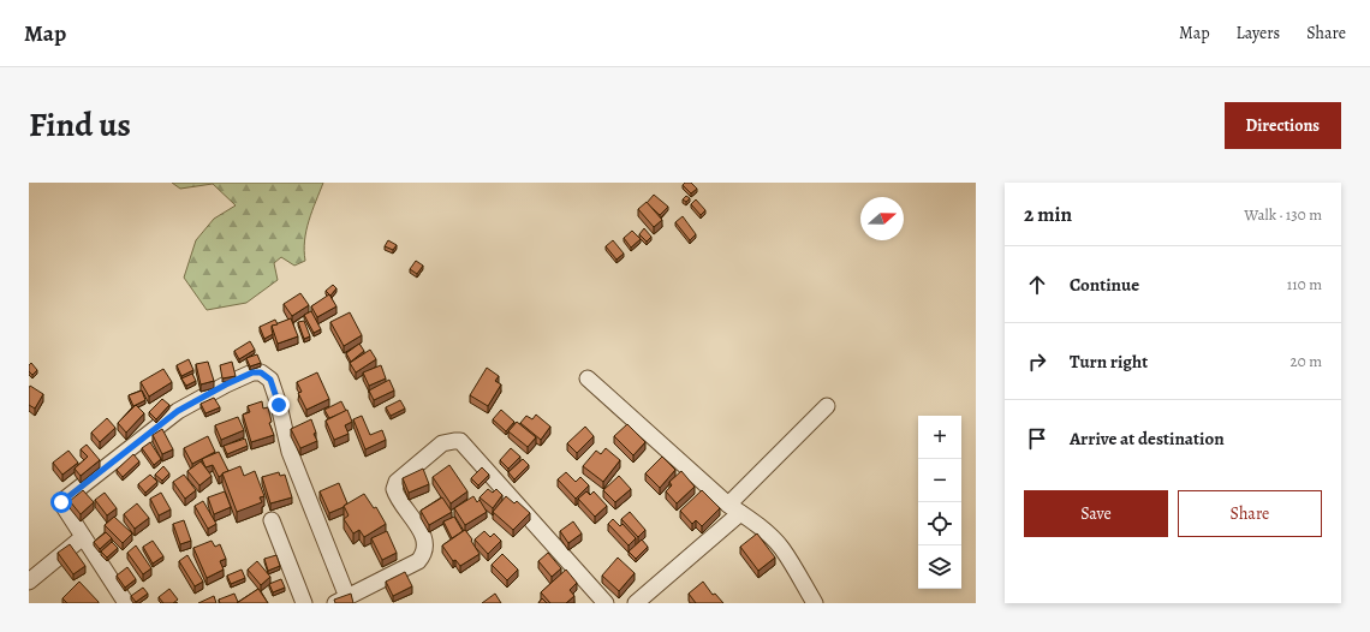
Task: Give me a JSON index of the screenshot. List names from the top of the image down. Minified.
{"north":"right","page":{"header":"Map","nav":["Map","Layers","Share"],"title":"Find us","buttons":["Directions",["Save","Share"]],"heading":["2 min","Walk · 130 m"],"list":[["Continue","110 m"],["Turn right","20 m"],"Arrive at destination"],"map_buttons":["+","−"]}}
